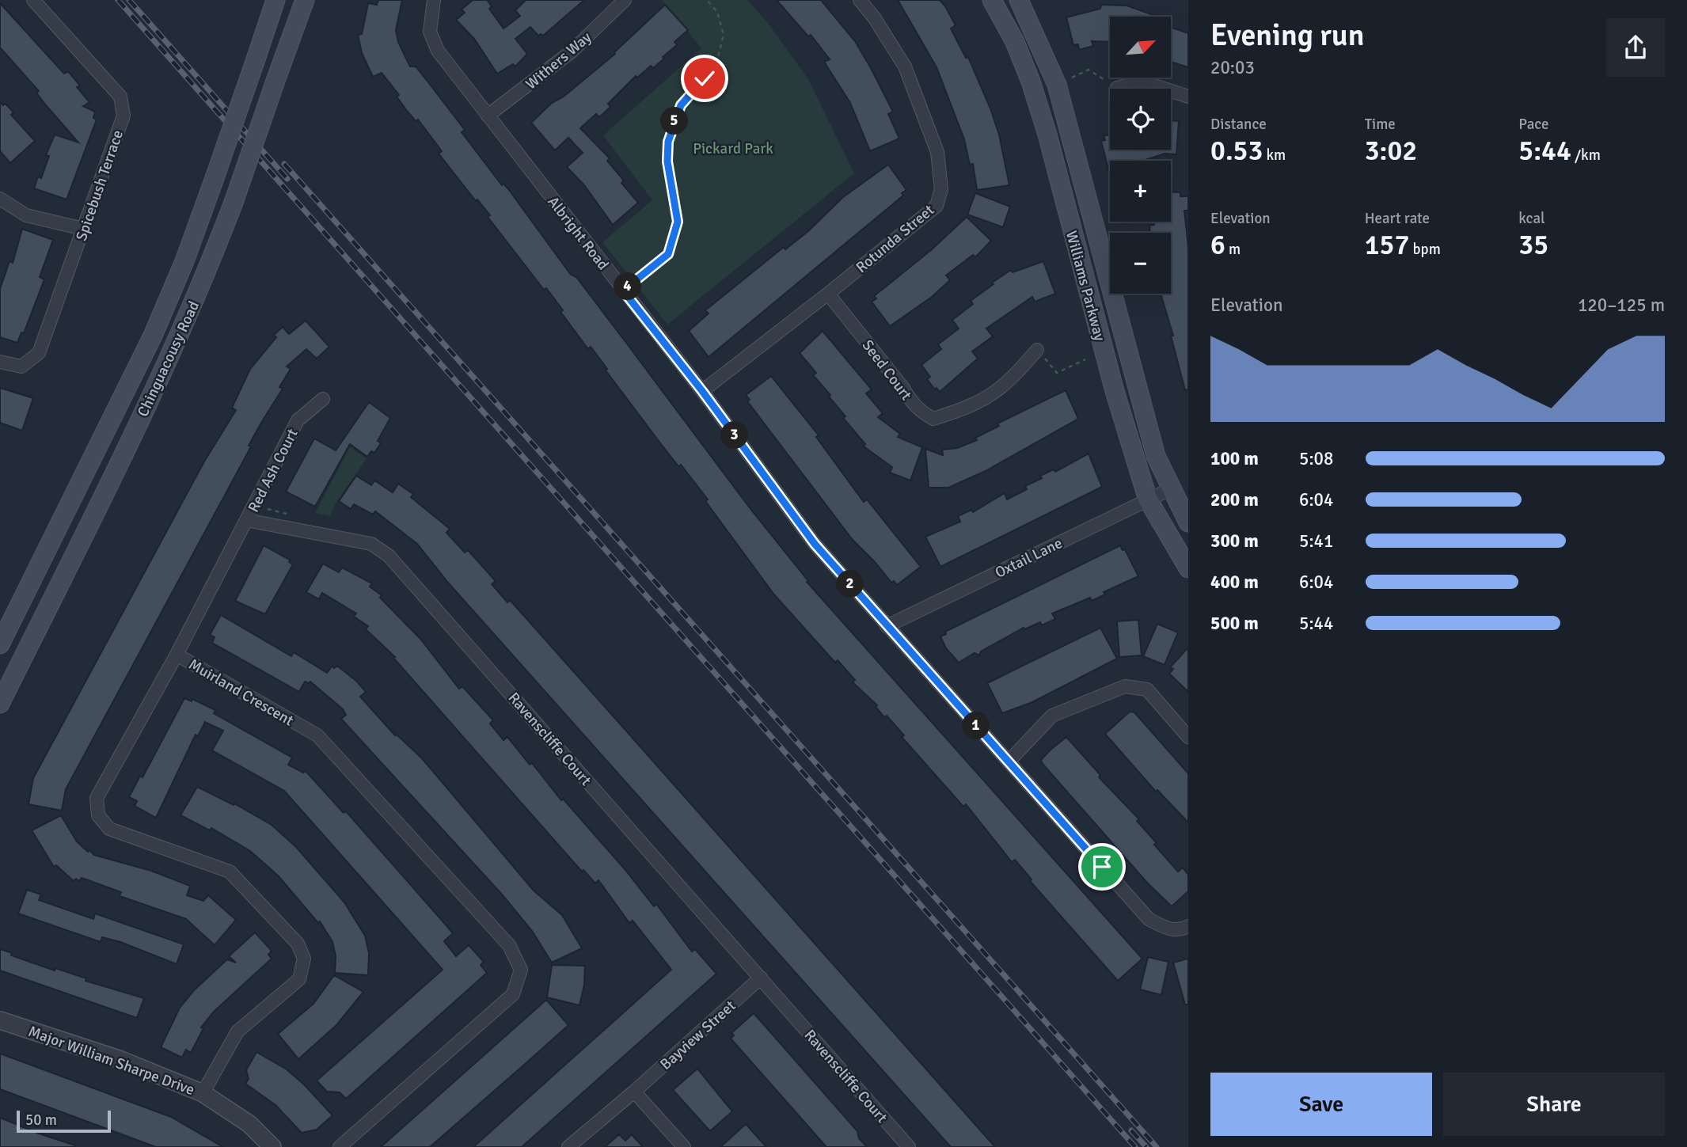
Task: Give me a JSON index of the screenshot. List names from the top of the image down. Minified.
{"streets":{"main road":["Williams Parkway","Chinguacousy Road"],"street":["Withers Way","Spicebush Terrace","Albright Road","Rotunda Street","Seed Court","Red Ash Court","Oxtail Lane","Muirland Crescent","Ravenscliffe Court","Bayview Street","Major William Sharpe Drive"]},"crossings":[["Withers Way","Albright Road"],["Albright Road","Rotunda Street"],["Albright Road","Oxtail Lane"],["Rotunda Street","Seed Court"],["Williams Parkway","Oxtail Lane"],["Red Ash Court","Ravenscliffe Court"],["Muirland Crescent","Major William Sharpe Drive"],["Ravenscliffe Court","Bayview Street"]],"parks":["Pickard Park"],"scale_bar":"50 m","north":"top right","page":{"heading":["Evening run","20:03"],"map_buttons":["+","−"],"stats":[["Distance","0.53 km"],["Time","3:02"],["Pace","5:44 /km"],["Elevation","6 m"],["Heart rate","157 bpm"],["kcal","35"]],"pins":["5","4","3","2","1"],"chart":["Elevation","120–125 m"],"list":[{"name":"100 m","note":"5:08"},{"name":"200 m","note":"6:04"},{"name":"300 m","note":"5:41"},{"name":"400 m","note":"6:04"},{"name":"500 m","note":"5:44"}],"buttons":["Save","Share"],"scale":"50 m"}}
